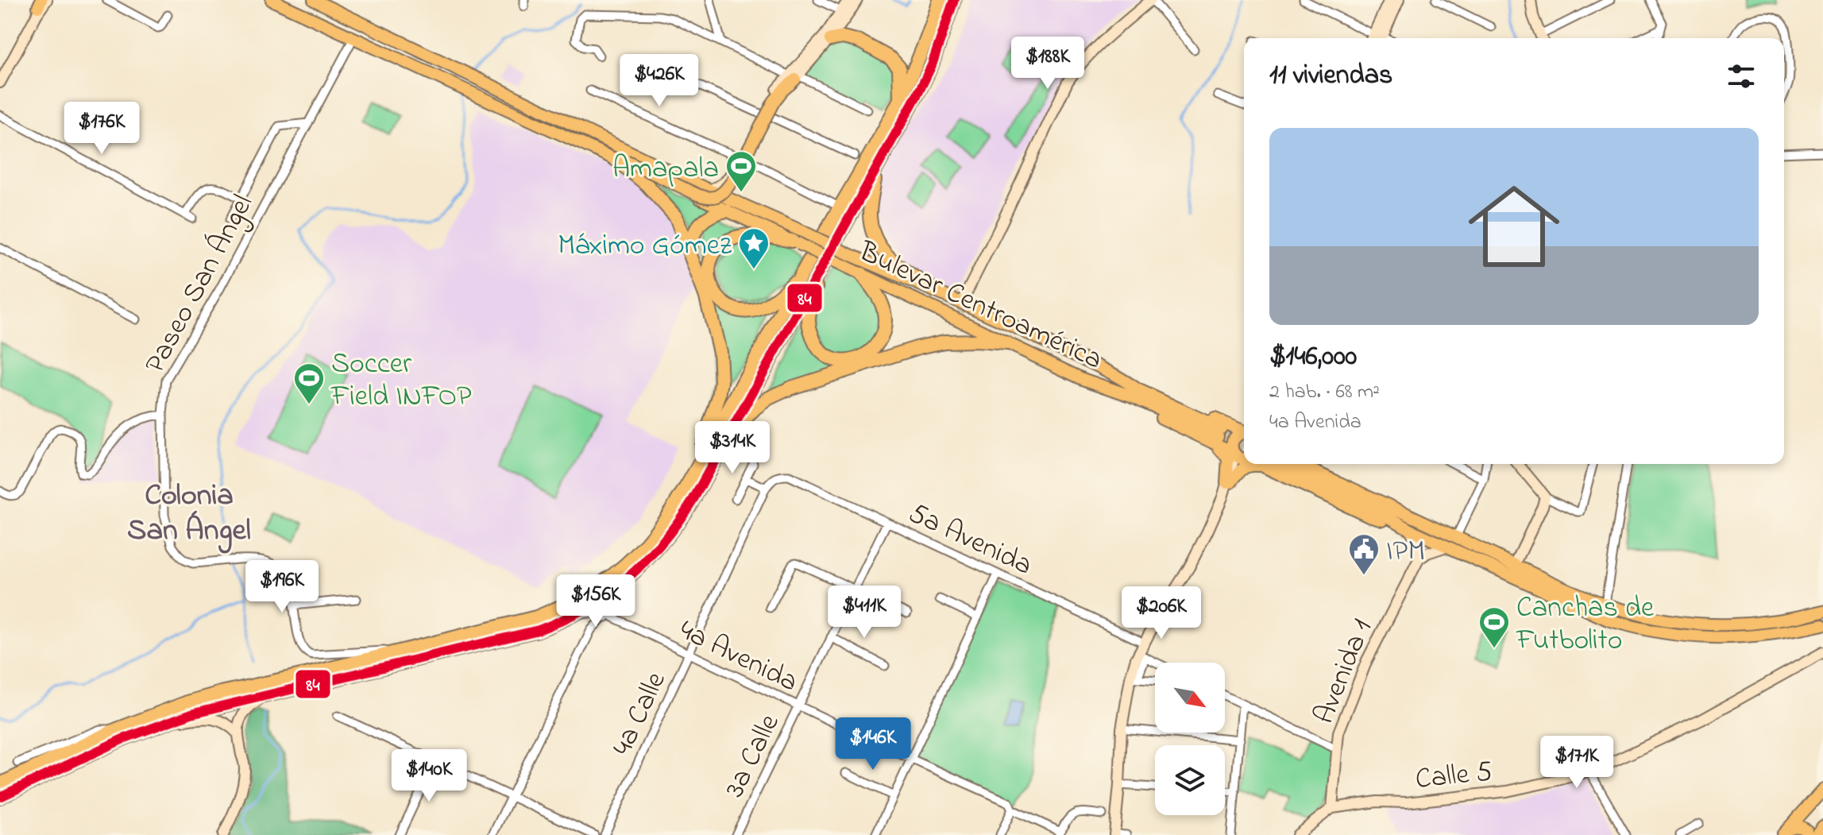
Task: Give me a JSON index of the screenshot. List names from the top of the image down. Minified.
{"streets":{"main road":["Bulevar Centroamérica"],"street":["Paseo San Ángel","5a Avenida","4a Avenida","Avenida 1","4a Calle","3a Calle","Calle 5"]},"crossings":[["Paseo San Ángel","Bulevar Centroamérica"],["5a Avenida","4a Calle"],["5a Avenida","3a Calle"],["4a Avenida","4a Calle"],["4a Avenida","3a Calle"],["Avenida 1","Calle 5"]],"districts":["Colonia San Ángel"],"places":{"sports":["Amapala","Soccer Field INFOP","Canchas de Futbolito"],"place":["Máximo Gómez"],"public building":["IPM"]},"lines":["transit line 84"],"north":"bottom right","page":{"price":["$188K","$426K","$176K","$314K","$196K","$156K","$411K","$206K","$146K","$171K","$140K"],"heading":"11 viviendas","list":[{"name":"$146,000","note":"2 hab. · 68 m² · 4a Avenida"}]}}
